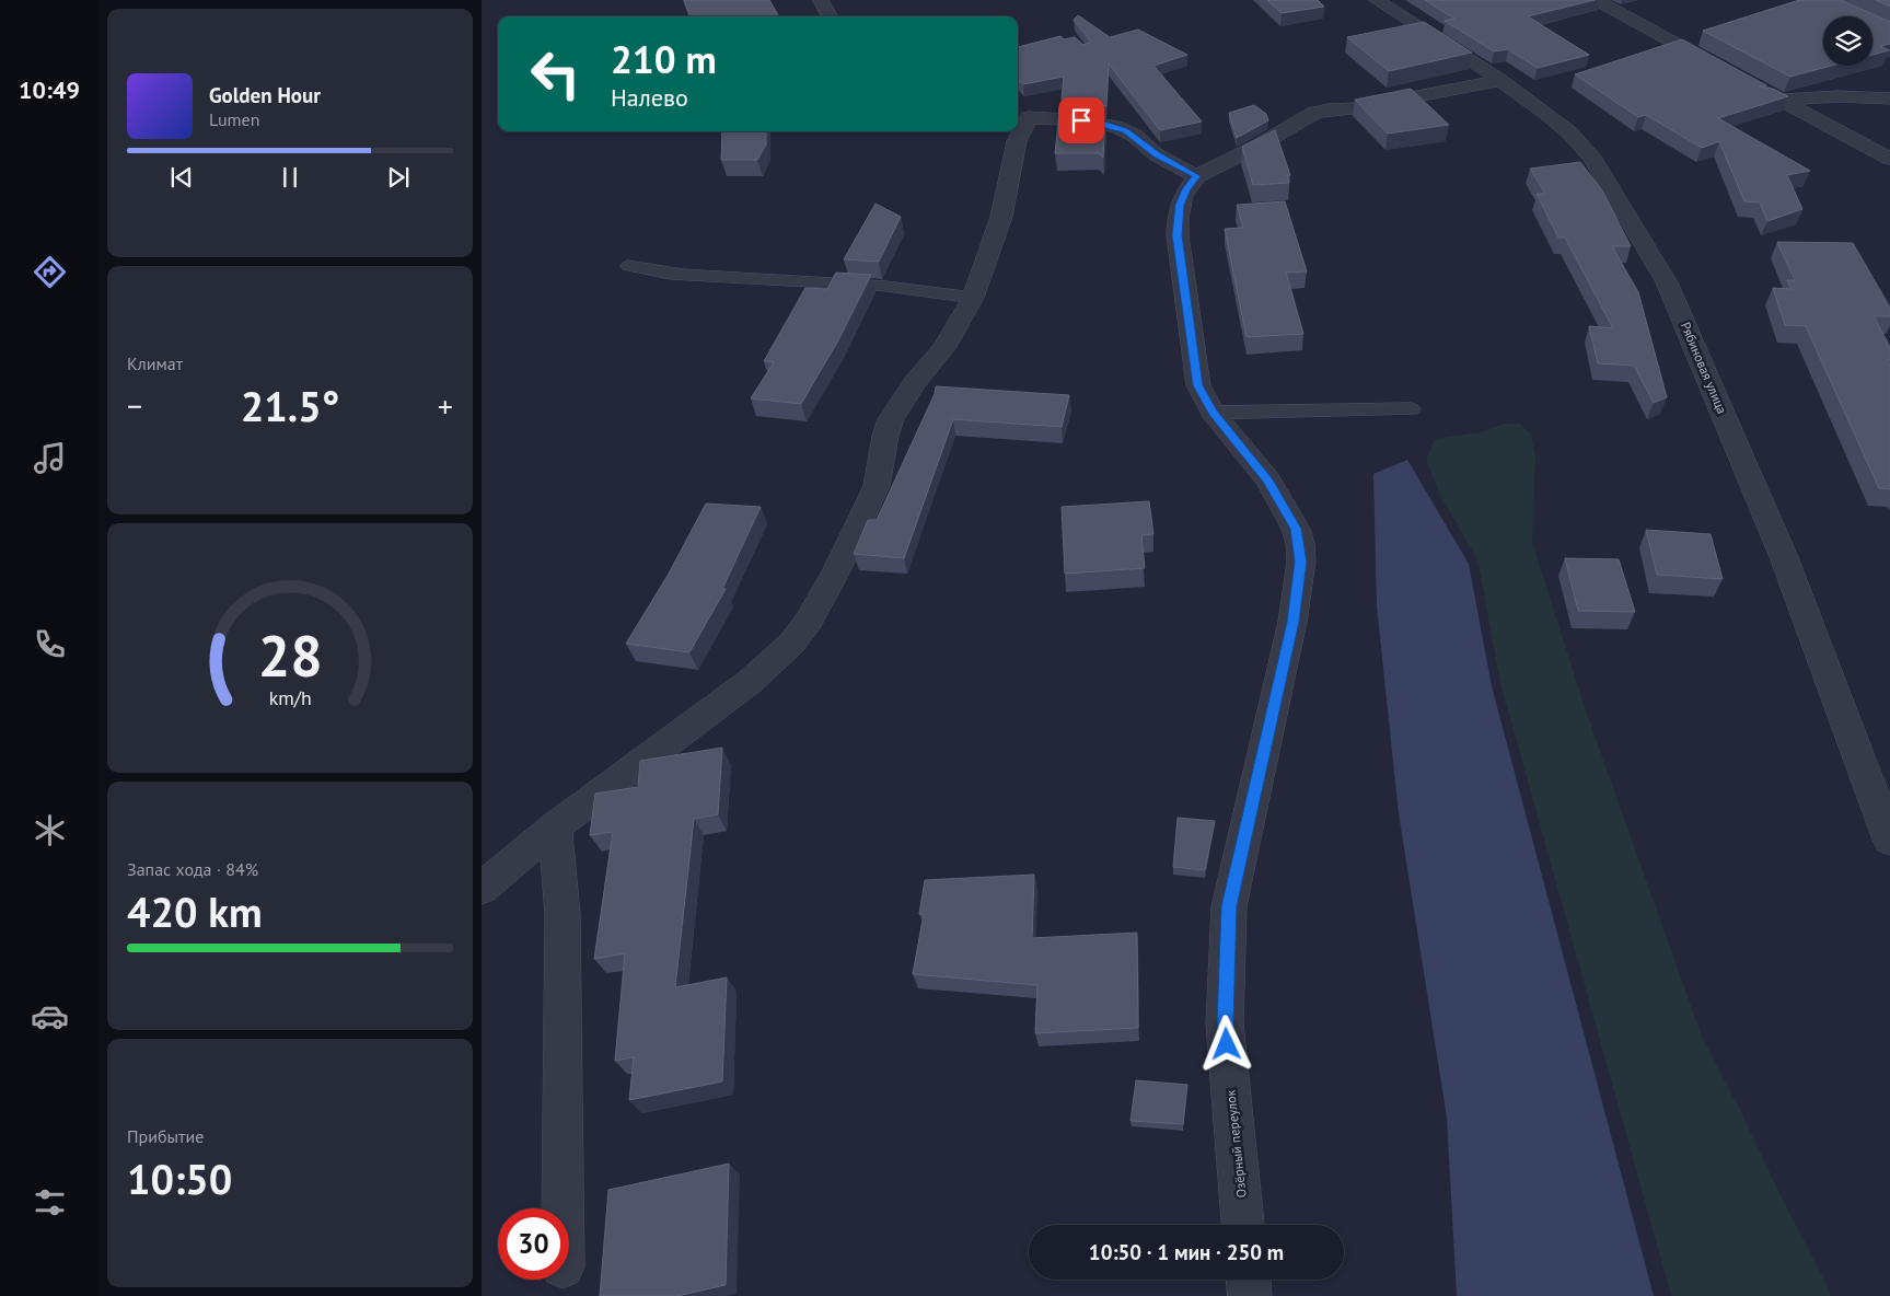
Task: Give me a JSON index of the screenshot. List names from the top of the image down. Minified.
{"streets":{"street":["Рябиновая улица","Озёрный переулок"]},"page":{"tabs":"10:49","turn":["210 m","Налево"],"song":["Golden Hour","Lumen"],"tile":["Климат",["Запас хода · 84%","420 km"],["Прибытие","10:50"]],"heat":["−","21.5°","+"],"limit":"30","trip":"10:50 · 1 мин · 250 m","gauge":["28","km/h"]}}
